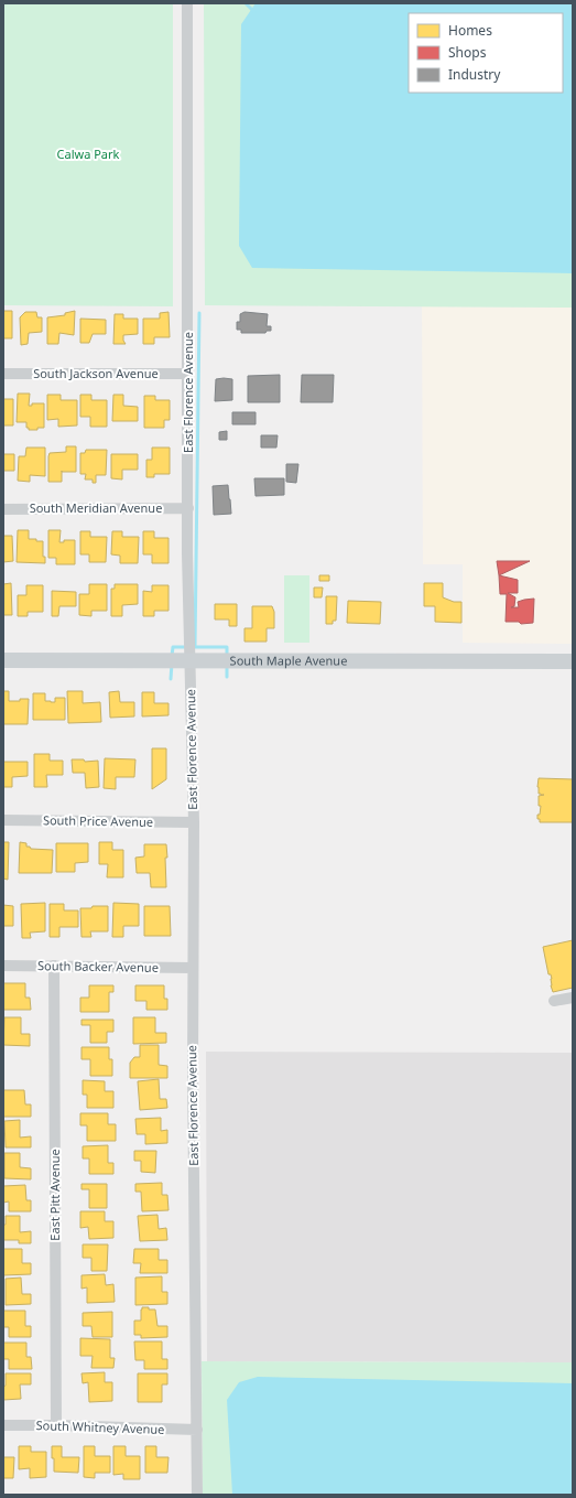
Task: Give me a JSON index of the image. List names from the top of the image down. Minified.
{"streets":{"main road":["South Maple Avenue"],"street":["South Jackson Avenue","East Florence Avenue","South Meridian Avenue","South Price Avenue","South Backer Avenue","East Pitt Avenue","South Whitney Avenue"]},"crossings":[["South Jackson Avenue","East Florence Avenue"],["East Florence Avenue","South Meridian Avenue"],["East Florence Avenue","South Maple Avenue"],["East Florence Avenue","South Price Avenue"],["East Florence Avenue","South Backer Avenue"],["East Florence Avenue","South Whitney Avenue"],["South Backer Avenue","East Pitt Avenue"],["East Pitt Avenue","South Whitney Avenue"]],"parks":["Calwa Park"],"legend":["Homes","Shops","Industry"]}
